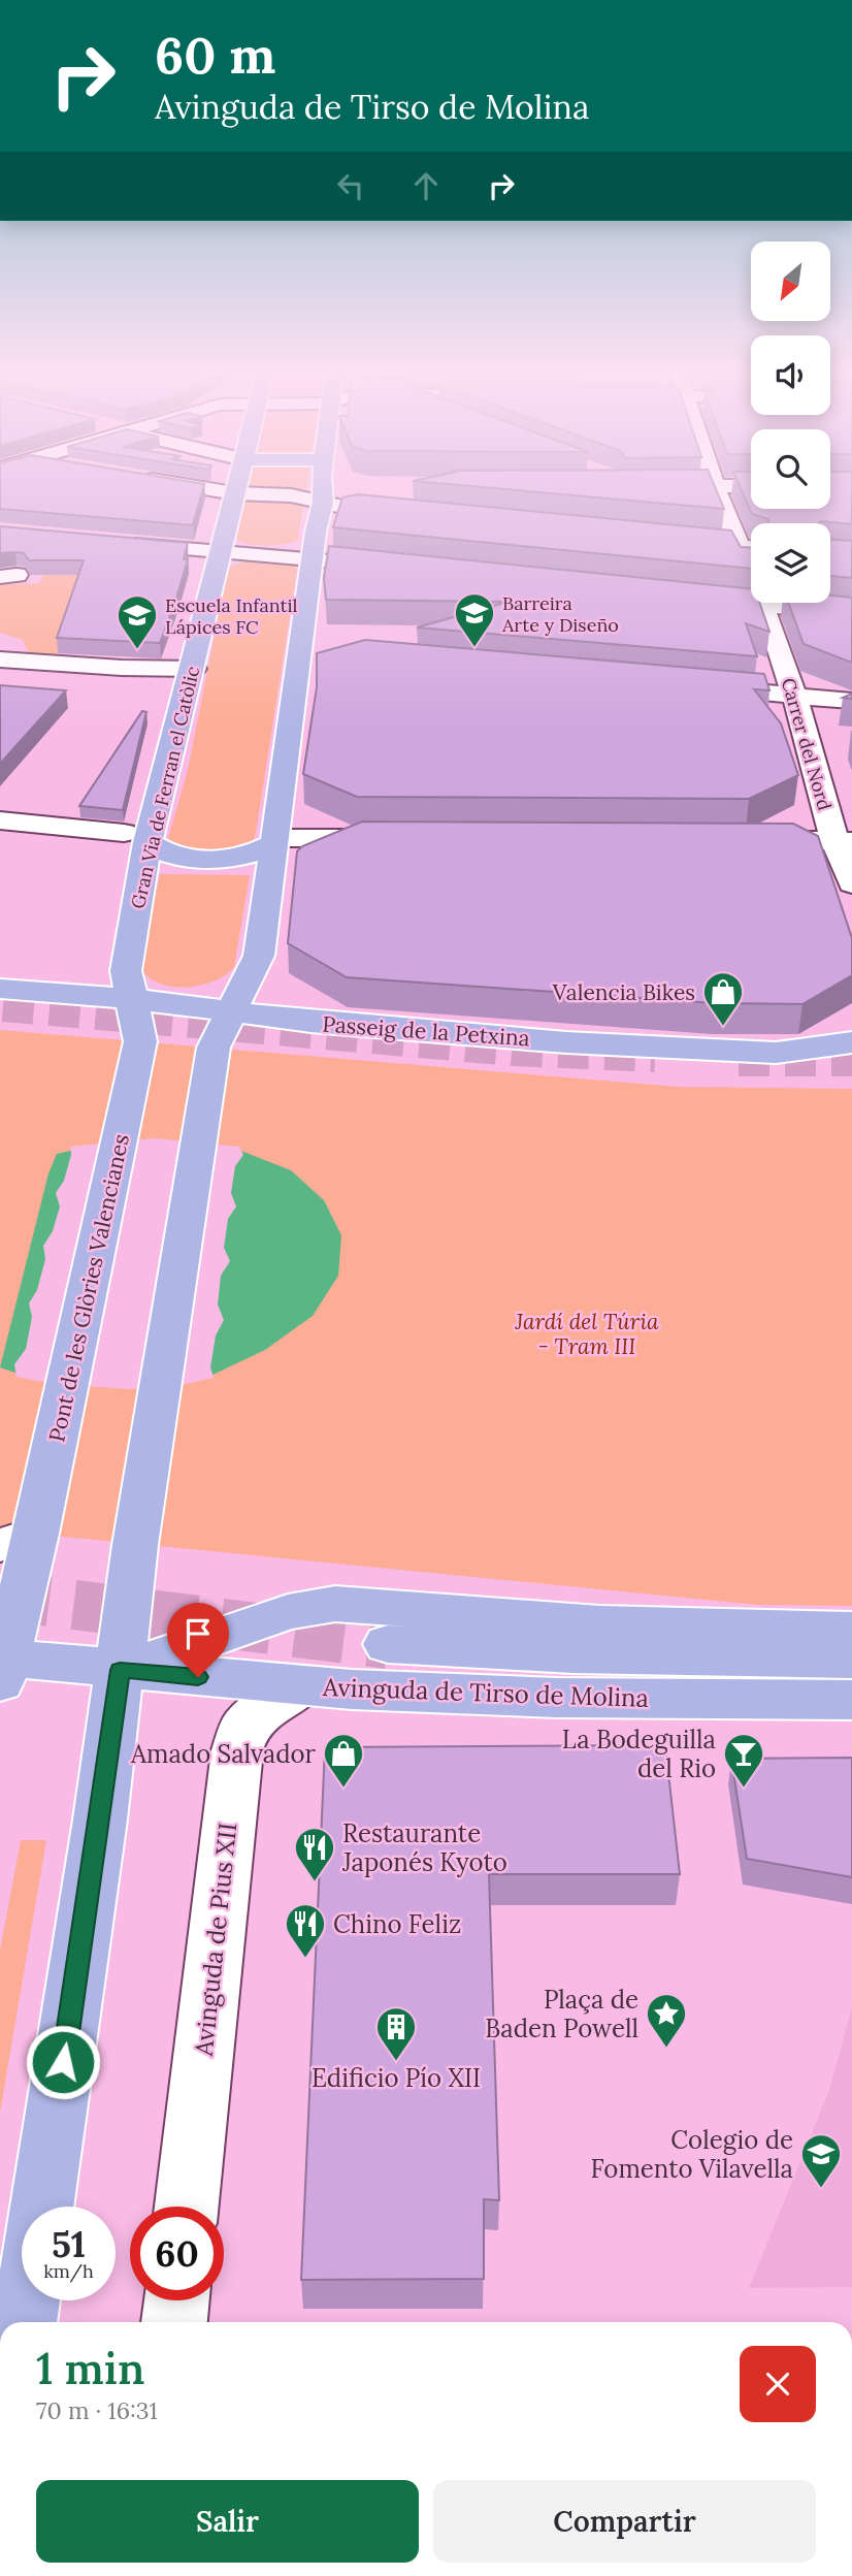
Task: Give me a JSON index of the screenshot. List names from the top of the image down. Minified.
{"streets":{"main road":["Gran Via de Ferran el Catòlic","Passeig de la Petxina","Pont de les Glòries Valencianes","Avinguda de Tirso de Molina"],"street":["Carrer del Nord","Avinguda de Pius XII"]},"crossings":[["Gran Via de Ferran el Catòlic","Passeig de la Petxina"],["Gran Via de Ferran el Catòlic","Pont de les Glòries Valencianes"],["Pont de les Glòries Valencianes","Avinguda de Tirso de Molina"],["Avinguda de Tirso de Molina","Avinguda de Pius XII"]],"parks":["Jardí del Túria - Tram III"],"places":{"school or university":["Barreira Arte y Diseño","Escuela Infantil Lápices FC","Colegio de Fomento Vilavella"],"shop":["Valencia Bikes","Amado Salvador"],"bar":["La Bodeguilla del Rio"],"restaurant":["Restaurante Japonés Kyoto","Chino Feliz"],"place":["Plaça de Baden Powell"],"building":["Edificio Pío XII"]},"north":"bottom left","page":{"turn":["60 m","Avinguda de Tirso de Molina"],"speed":"51 km/h","limit":"60","heading":["1 min","70 m · 16:31"],"buttons":["Salir","Compartir"]}}
